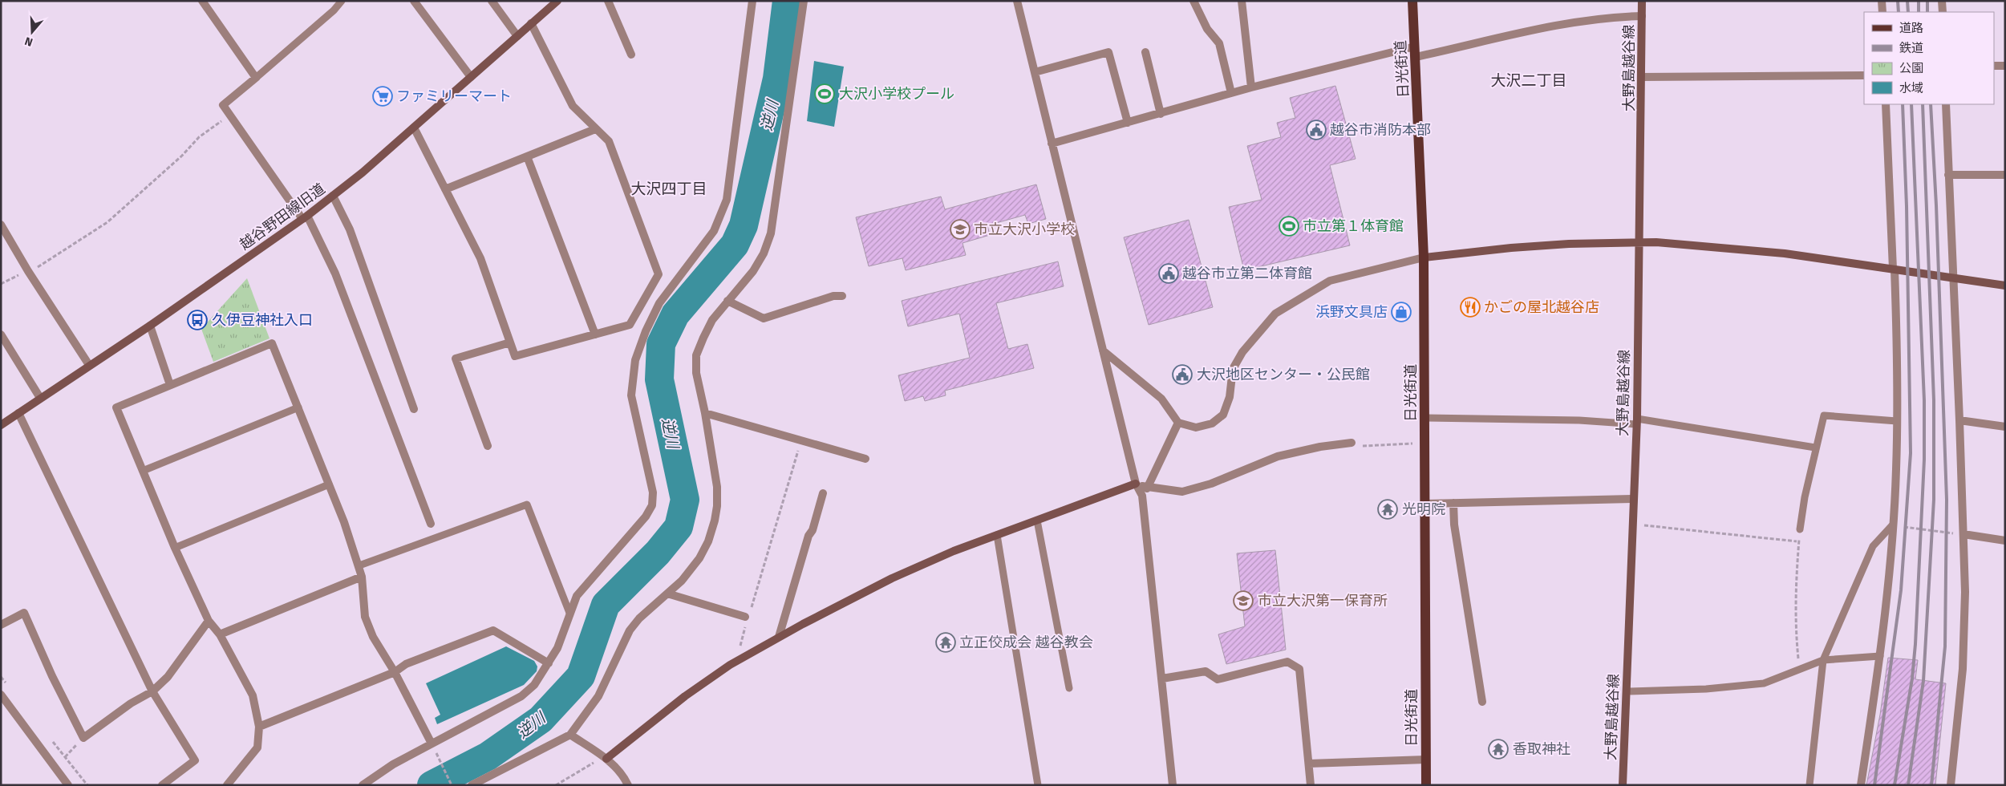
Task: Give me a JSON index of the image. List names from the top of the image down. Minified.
{"streets":{"main road":["日光街道"],"street":["大野島越谷線","越谷野田線旧道"]},"districts":["大沢二丁目","大沢四丁目"],"water":["逆川"],"places":{"sports":["大沢小学校プール","市立第１体育館"],"supermarket":["ファミリーマート"],"public building":["越谷市消防本部","越谷市立第二体育館","大沢地区センター・公民館"],"school or university":["市立大沢小学校","市立大沢第一保育所"],"restaurant":["かごの屋北越谷店"],"shop":["浜野文具店"],"bus stop":["久伊豆神社入口"],"temple":["光明院","立正佼成会 越谷教会","香取神社"]},"legend":["道路","鉄道","公園","水域"],"north":"bottom"}
